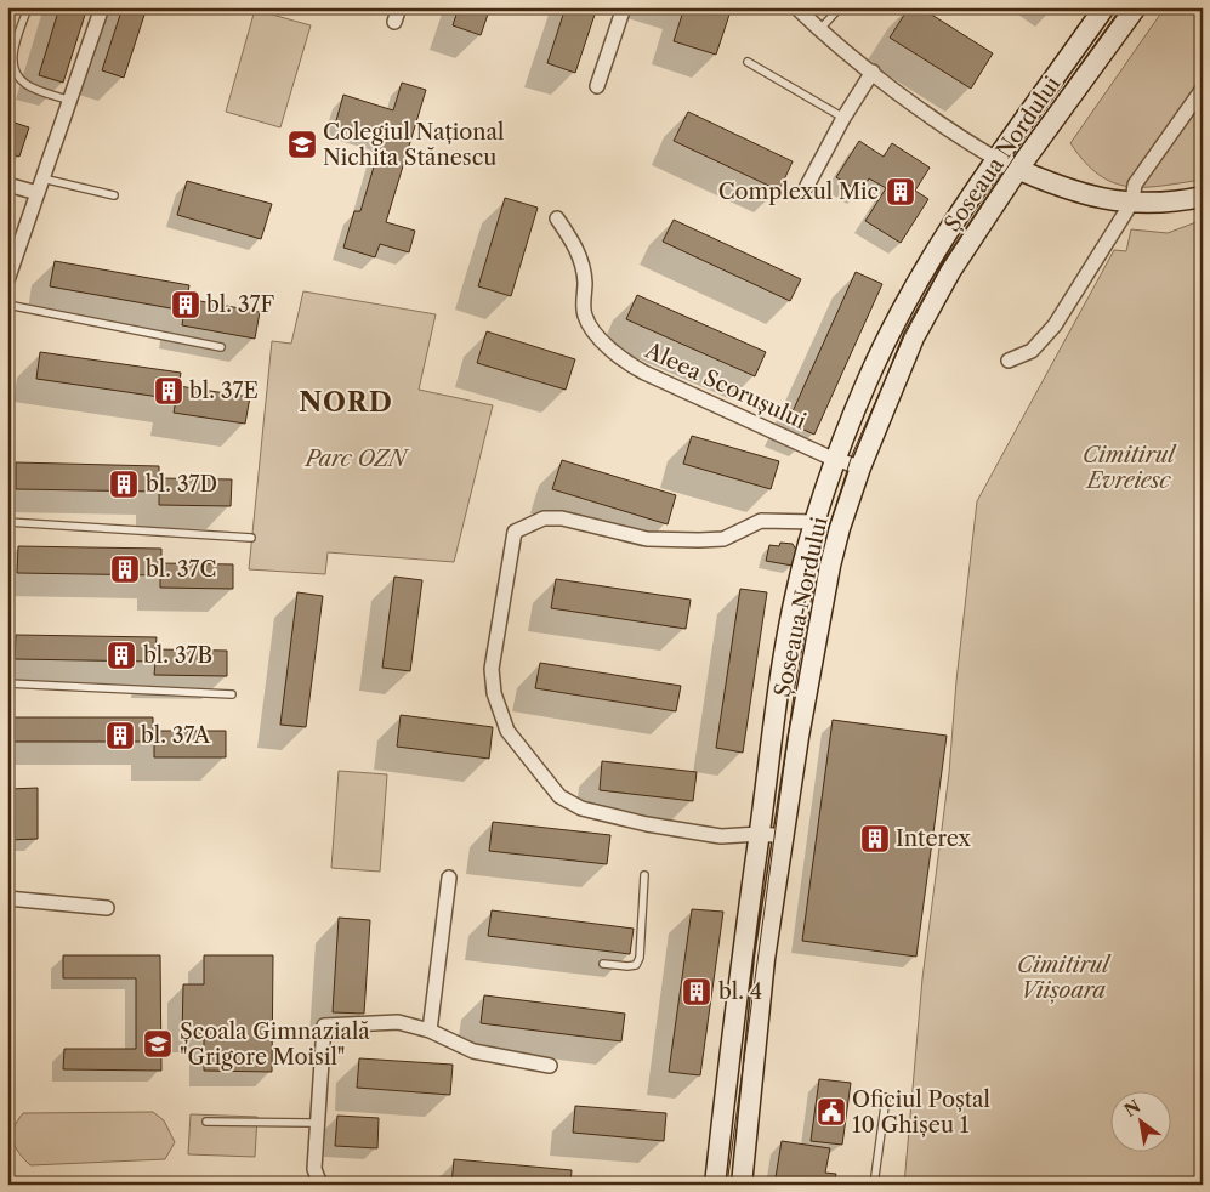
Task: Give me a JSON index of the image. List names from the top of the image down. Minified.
{"streets":{"main road":["Șoseaua Nordului"],"street":["Aleea Scorușului"]},"crossings":[["Șoseaua Nordului","Aleea Scorușului"]],"districts":["NORD"],"parks":["Cimitirul Evreiesc","Parc OZN","Cimitirul Viișoara"],"places":{"school or university":["Colegiul Național Nichita Stănescu","Școala Gimnazială \"Grigore Moisil\""],"building":["Complexul Mic","bl. 37F","bl. 37E","bl. 37D","bl. 37C","bl. 37B","bl. 37A","Interex","bl. 4"],"public building":["Oficiul Poștal 10 Ghișeu 1"]},"north":"top left"}
